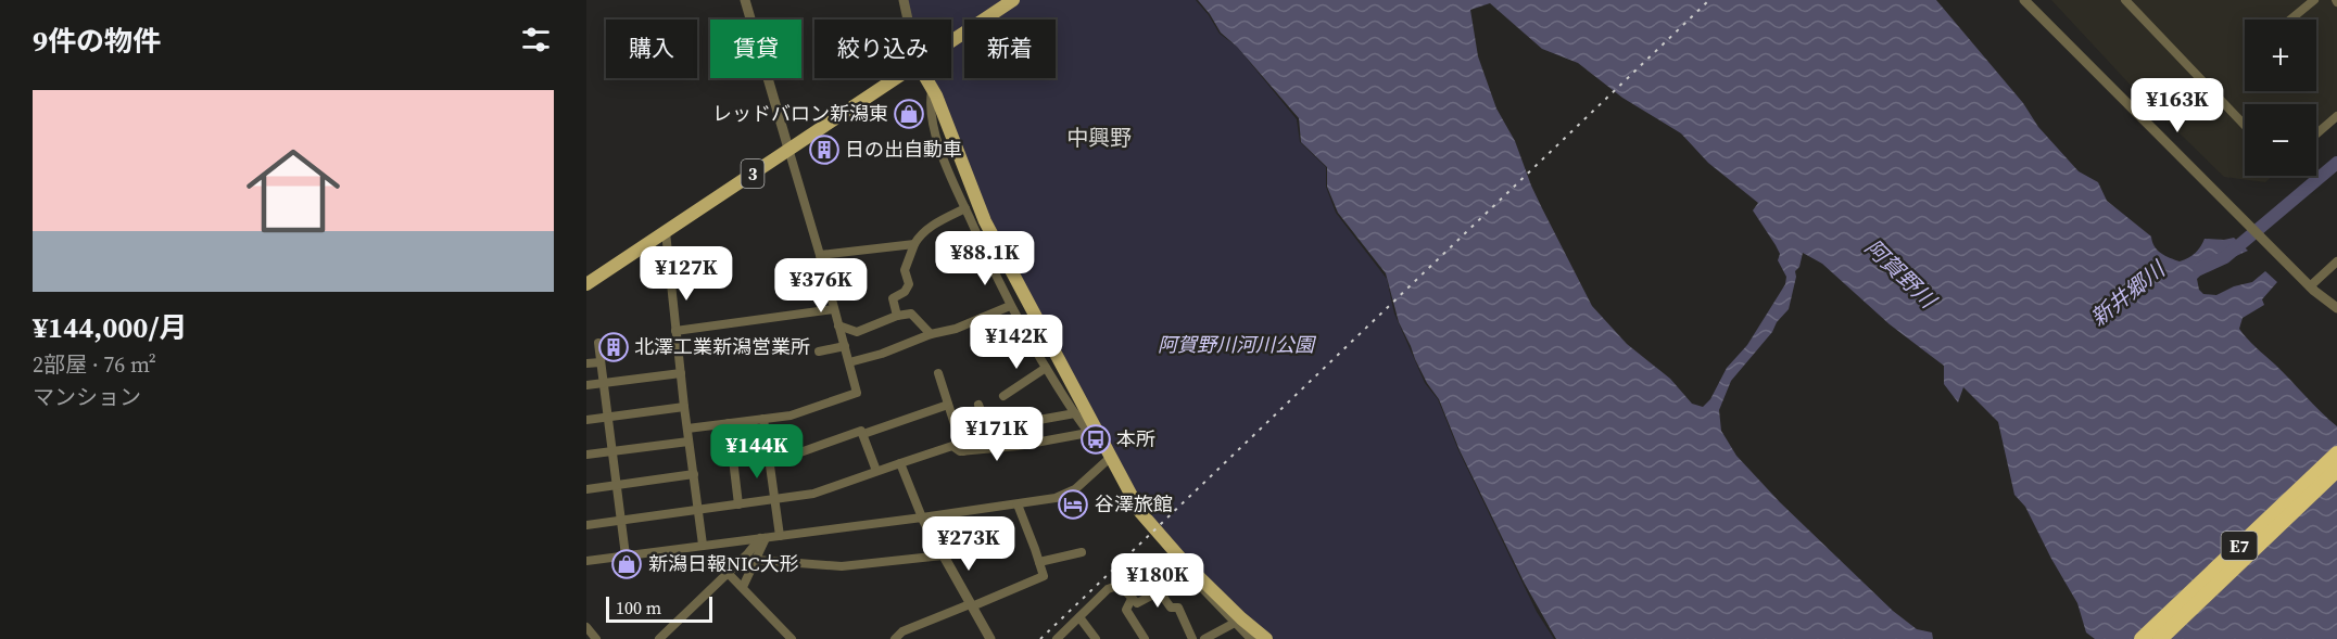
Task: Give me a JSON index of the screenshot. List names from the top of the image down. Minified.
{"streets":{"highway":["E7"],"main road":["3"]},"districts":["中興野"],"water":["阿賀野川","新井郷川"],"parks":["阿賀野川河川公園"],"places":{"shop":["レッドバロン新潟東","新潟日報NIC大形"],"building":["日の出自動車","北澤工業新潟営業所"],"bus stop":["本所"],"hotel":["谷澤旅館"]},"scale_bar":"100 m","page":{"heading":"9件の物件","map_buttons":["+","−"],"chip":["購入","賃貸","絞り込み","新着"],"list":[{"name":"¥144,000/月","note":"2部屋 · 76 m² · マンション"}],"price":["¥163K","¥88.1K","¥127K","¥376K","¥142K","¥171K","¥144K","¥273K","¥180K"],"scale":"100 m"}}
